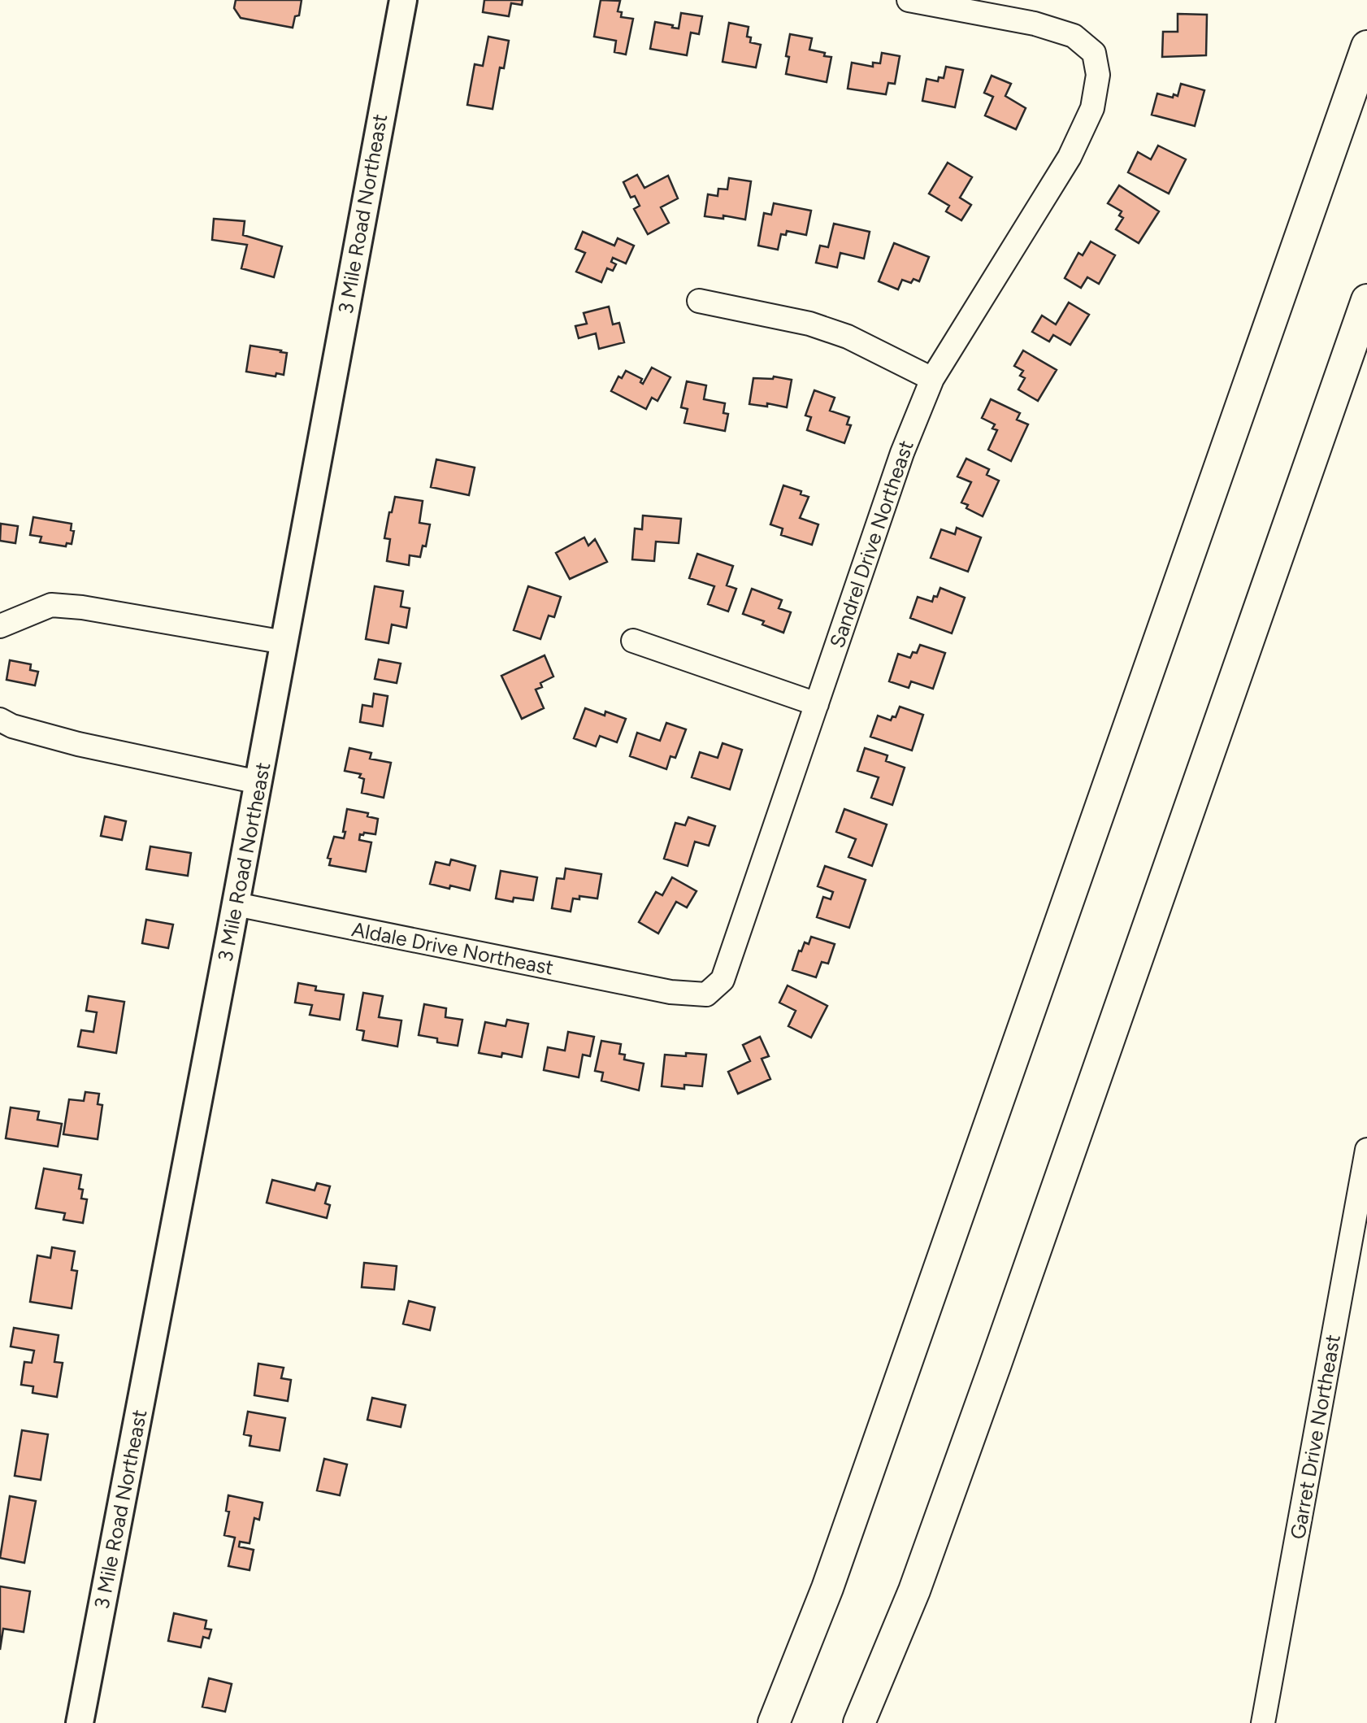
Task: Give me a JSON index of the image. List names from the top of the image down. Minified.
{"streets":{"main road":["3 Mile Road Northeast"],"street":["Sandrel Drive Northeast","Aldale Drive Northeast","Garret Drive Northeast"]},"crossings":[["3 Mile Road Northeast","Aldale Drive Northeast"],["Sandrel Drive Northeast","Aldale Drive Northeast"]]}
